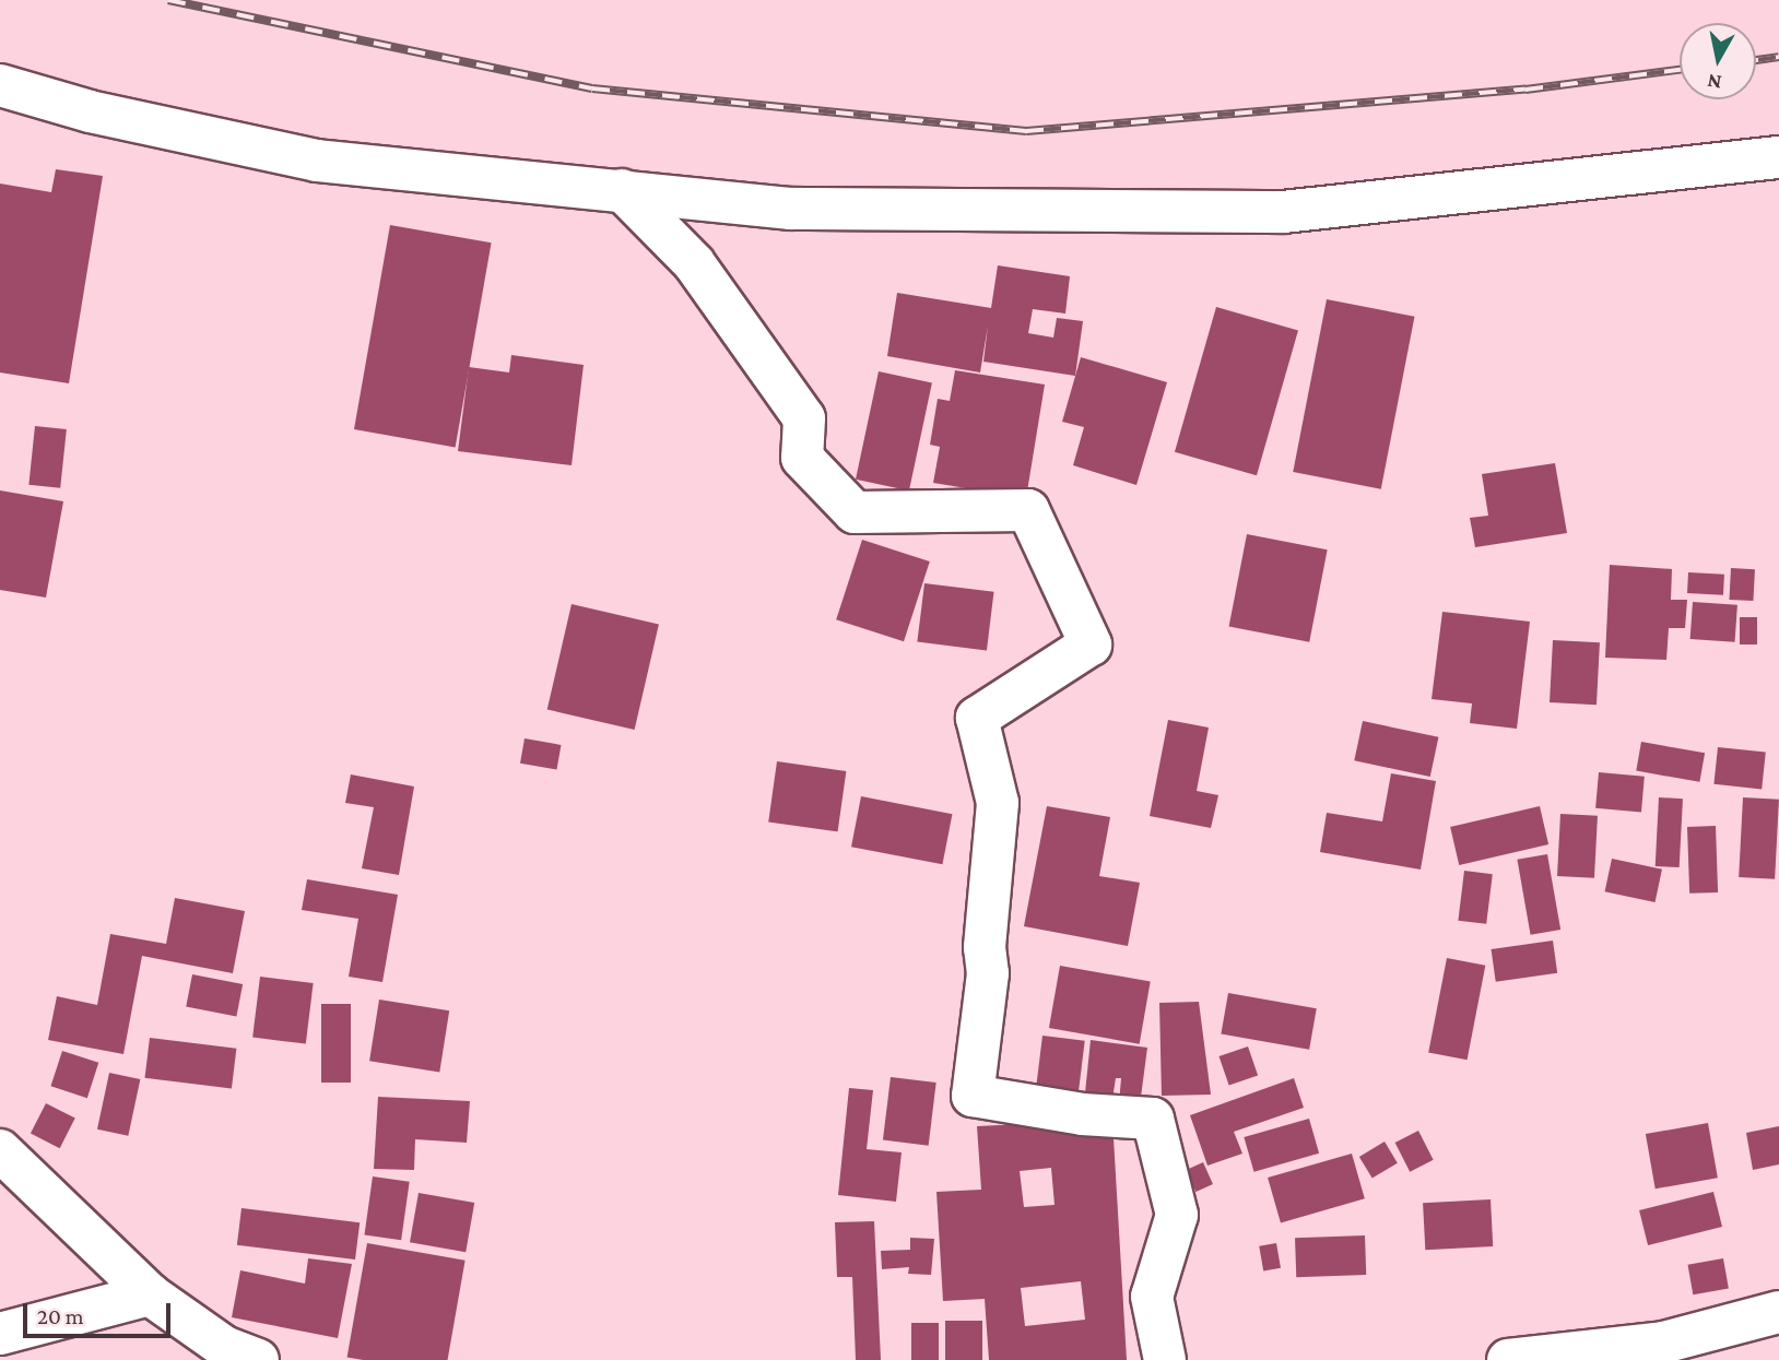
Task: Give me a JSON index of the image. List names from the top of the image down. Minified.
{"scale_bar":"20 m","north":"bottom"}
